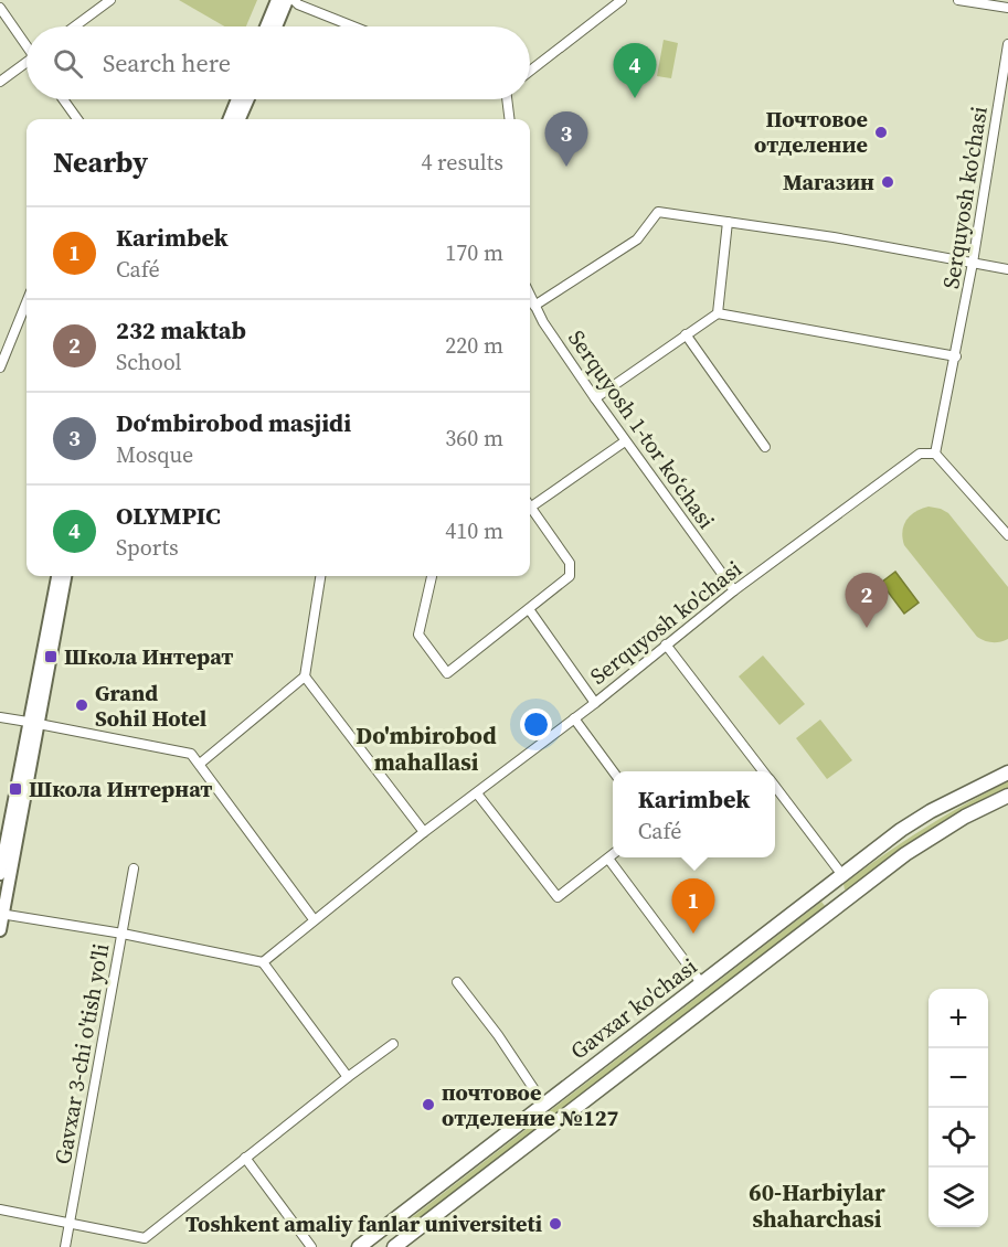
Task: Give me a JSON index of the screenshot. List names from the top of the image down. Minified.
{"streets":{"main road":["Gavxar ko'chasi"],"street":["Serquyosh ko'chasi","Serquyosh 1-tor koʻchasi","Gavxar 3-chi o'tish yo'li"]},"crossings":[["Serquyosh ko'chasi","Serquyosh 1-tor koʻchasi"]],"districts":["Do'mbirobod mahallasi","60-Harbiylar shaharchasi"],"places":{"other":["Почтовое отделение","Магазин","Grand Sohil Hotel","почтовое отделение №127","Toshkent amaliy fanlar universiteti"],"transit":["Школа Интерат","Школа Интернат"]},"page":{"search":"Search here","pins":["4","3","2","1"],"heading":["Nearby","4 results"],"list":[{"mark":"1","name":"Karimbek","note":"Café","value":"170 m"},{"mark":"2","name":"232 maktab","note":"School","value":"220 m"},{"mark":"3","name":"Do‘mbirobod masjidi","note":"Mosque","value":"360 m"},{"mark":"4","name":"OLYMPIC","note":"Sports","value":"410 m"}],"popup":["Karimbek","Café"],"map_buttons":["+","−"]}}
